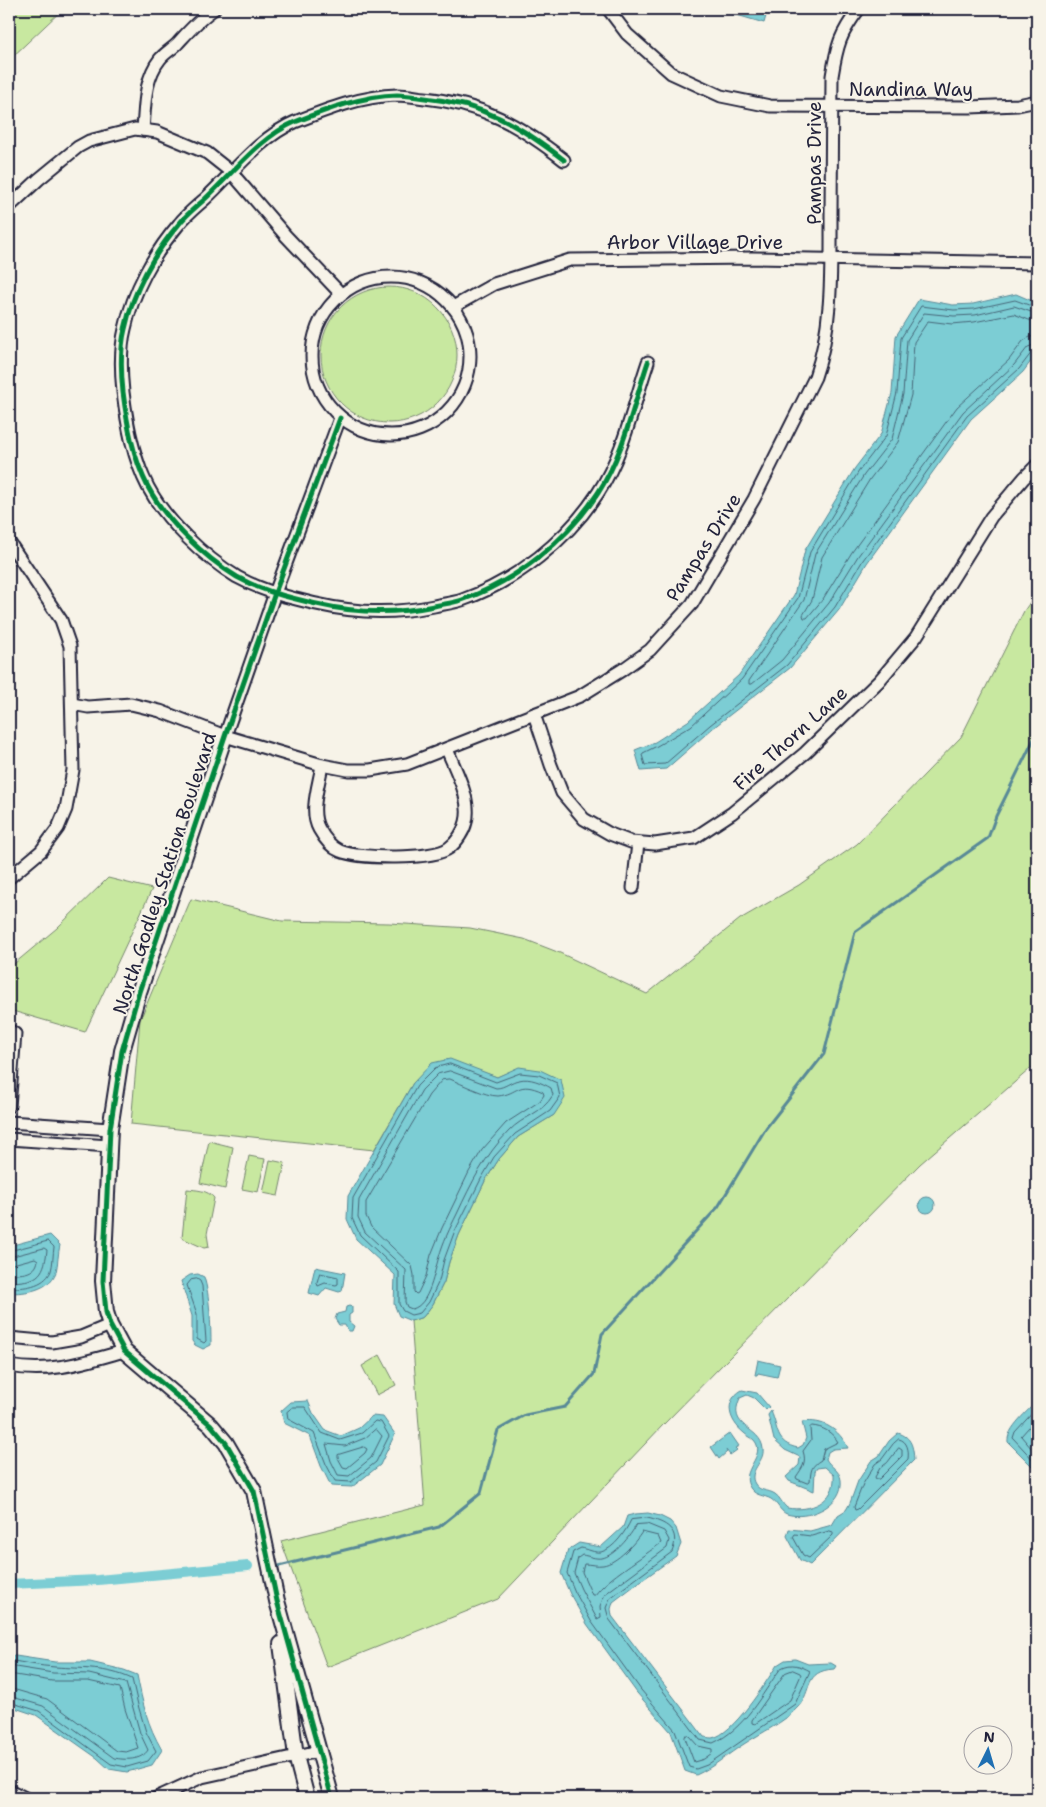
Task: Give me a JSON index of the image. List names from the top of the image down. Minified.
{"streets":{"street":["Nandina Way","Pampas Drive","Arbor Village Drive","Fire Thorn Lane","North Godley Station Boulevard"]},"crossings":[["Nandina Way","Pampas Drive"],["Pampas Drive","Arbor Village Drive"],["Pampas Drive","Fire Thorn Lane"],["Pampas Drive","North Godley Station Boulevard"],["Arbor Village Drive","North Godley Station Boulevard"]],"north":"top"}
